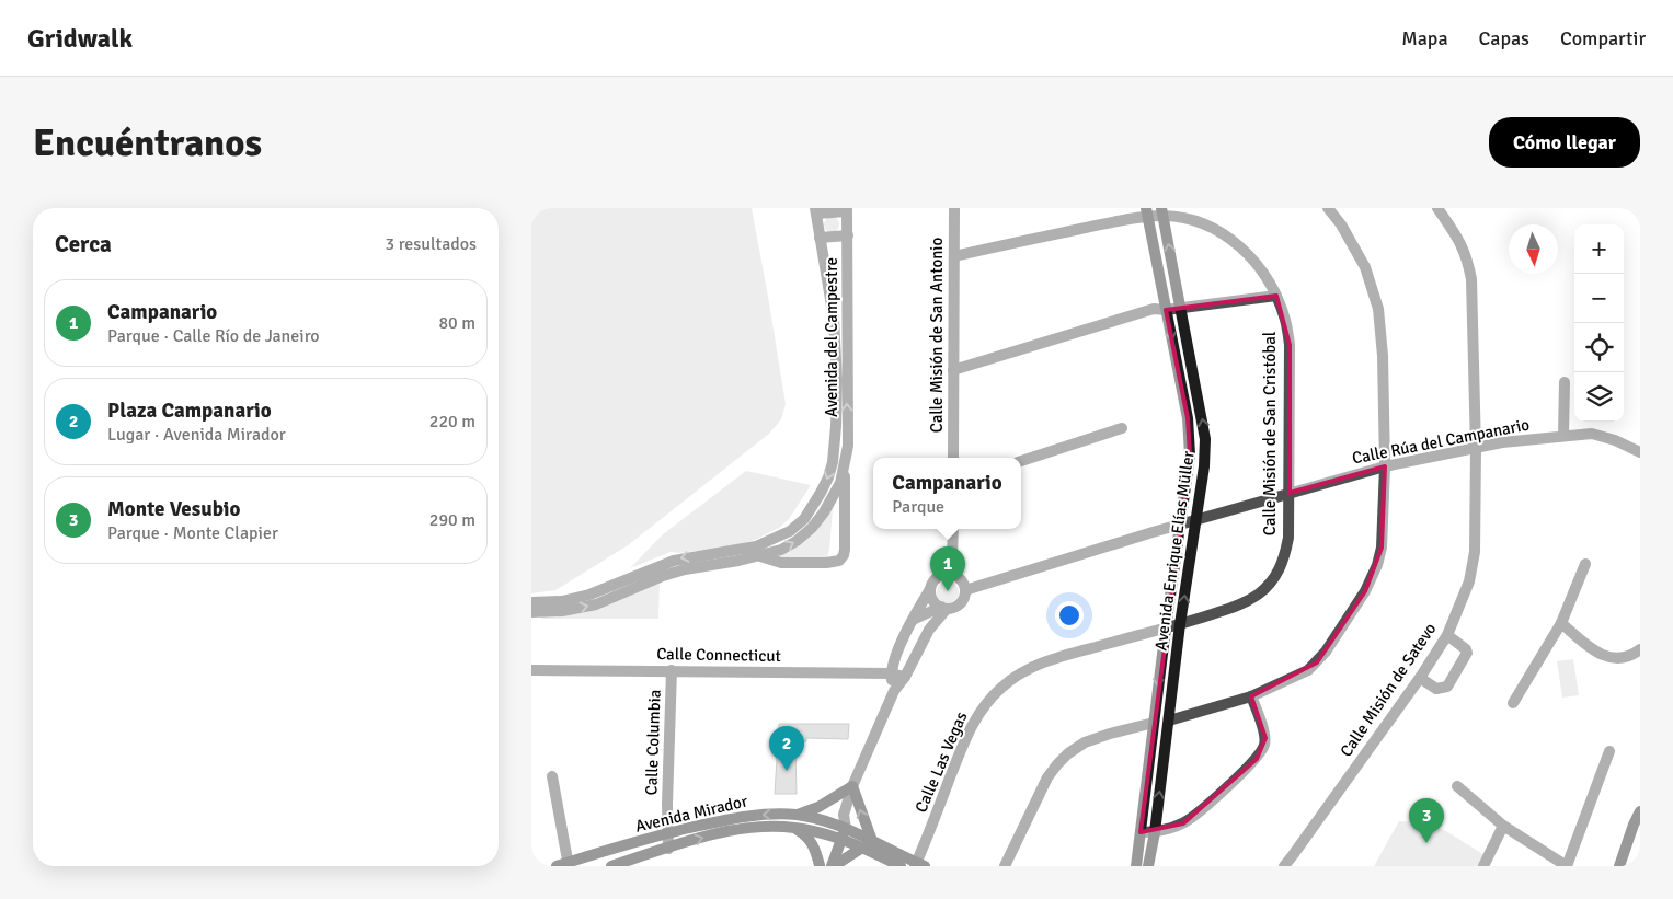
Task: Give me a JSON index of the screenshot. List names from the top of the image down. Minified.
{"streets":{"main road":["Avenida Enrique Elías Müller","Avenida Mirador"],"street":["Calle Misión de San Antonio","Avenida del Campestre","Calle Misión de San Cristóbal","Calle Rúa del Campanario","Calle Connecticut","Calle Misión de Satevo","Calle Columbia","Calle Las Vegas"]},"crossings":[["Calle Misión de San Antonio","Calle Misión de San Cristóbal"],["Calle Misión de San Cristóbal","Calle Rúa del Campanario"],["Calle Misión de San Cristóbal","Avenida Enrique Elías Müller"],["Calle Misión de San Cristóbal","Calle Las Vegas"],["Calle Rúa del Campanario","Avenida Enrique Elías Müller"],["Calle Rúa del Campanario","Calle Misión de Satevo"],["Avenida Enrique Elías Müller","Calle Las Vegas"],["Calle Connecticut","Calle Columbia"],["Calle Columbia","Avenida Mirador"],["Calle Las Vegas","Avenida Mirador"]],"north":"bottom","page":{"header":"Gridwalk","nav":["Mapa","Capas","Compartir"],"buttons":"Cómo llegar","title":"Encuéntranos","heading":["Cerca","3 resultados"],"map_buttons":["+","−"],"list":[{"mark":"1","name":"Campanario","note":"Parque · Calle Río de Janeiro","value":"80 m"},{"mark":"2","name":"Plaza Campanario","note":"Lugar · Avenida Mirador","value":"220 m"},{"mark":"3","name":"Monte Vesubio","note":"Parque · Monte Clapier","value":"290 m"}],"popup":["Campanario","Parque"],"pins":["1","2","3"]}}
